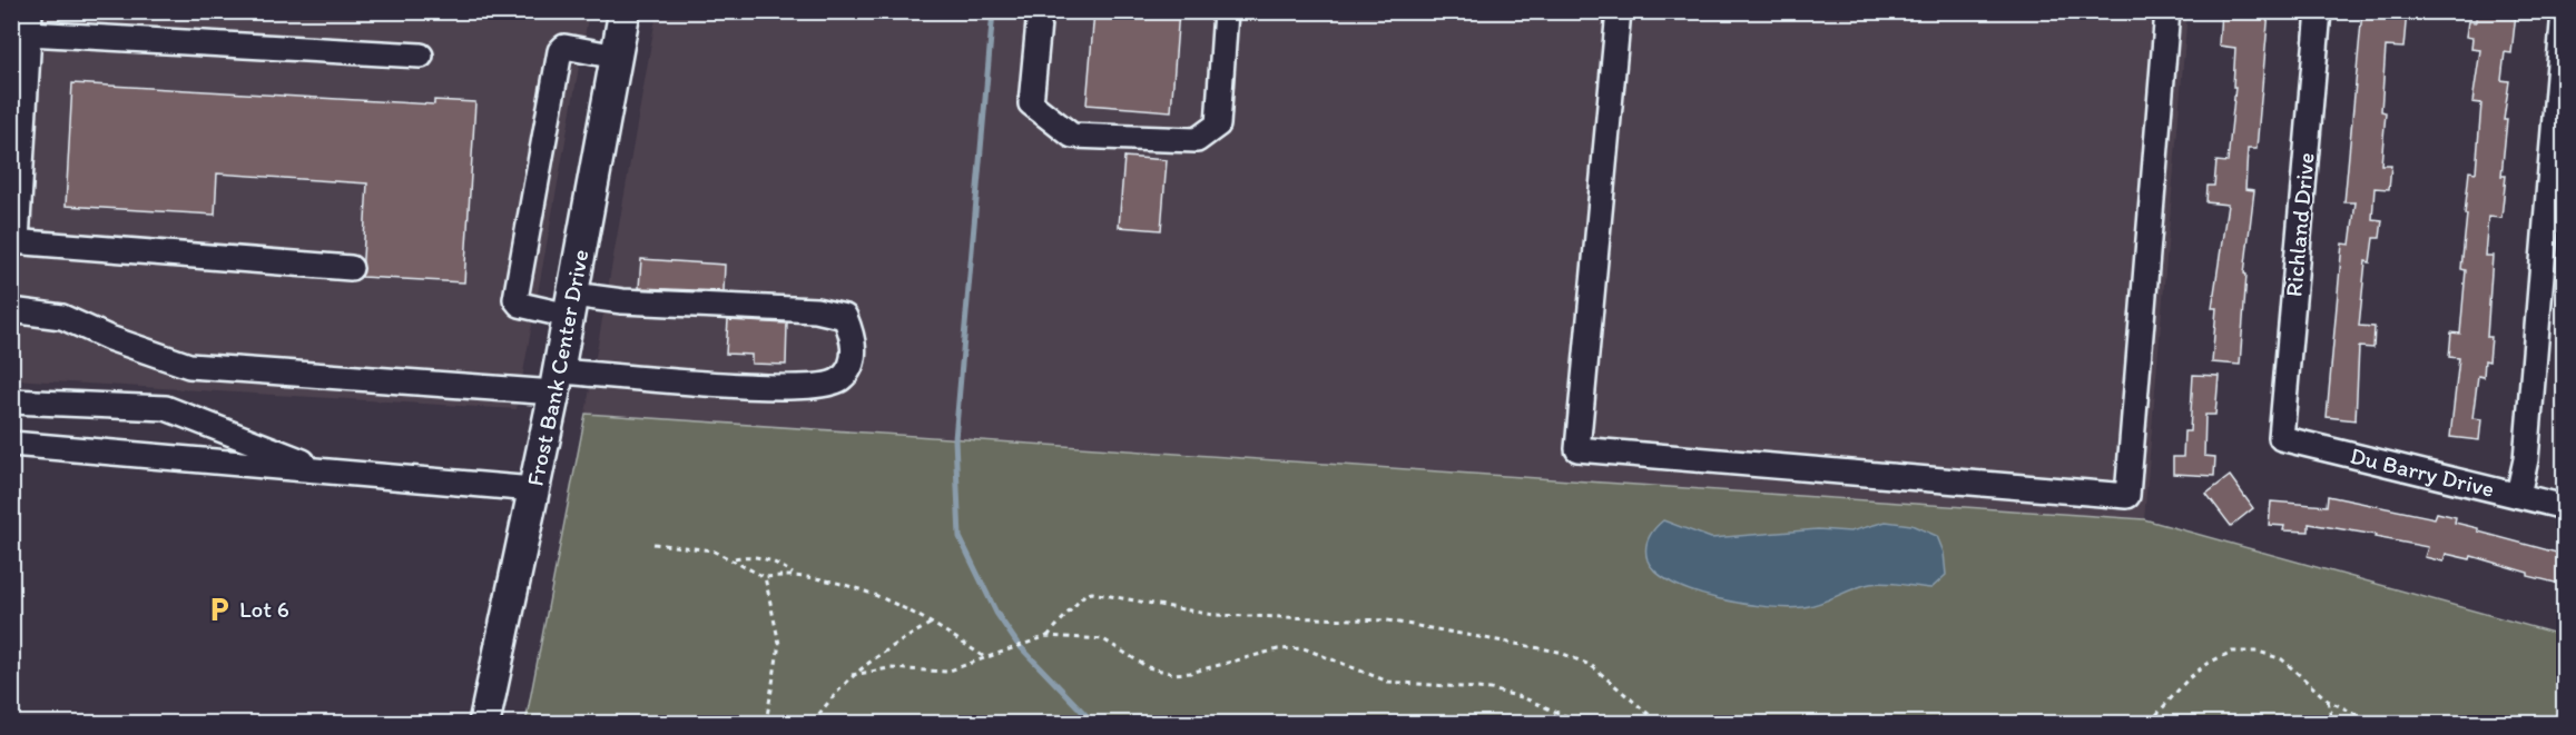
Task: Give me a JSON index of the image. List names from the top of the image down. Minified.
{"streets":{"main road":["Frost Bank Center Drive"],"street":["Richland Drive","Du Barry Drive"]},"crossings":[["Richland Drive","Du Barry Drive"]],"places":{"parking":["Lot 6"]}}
